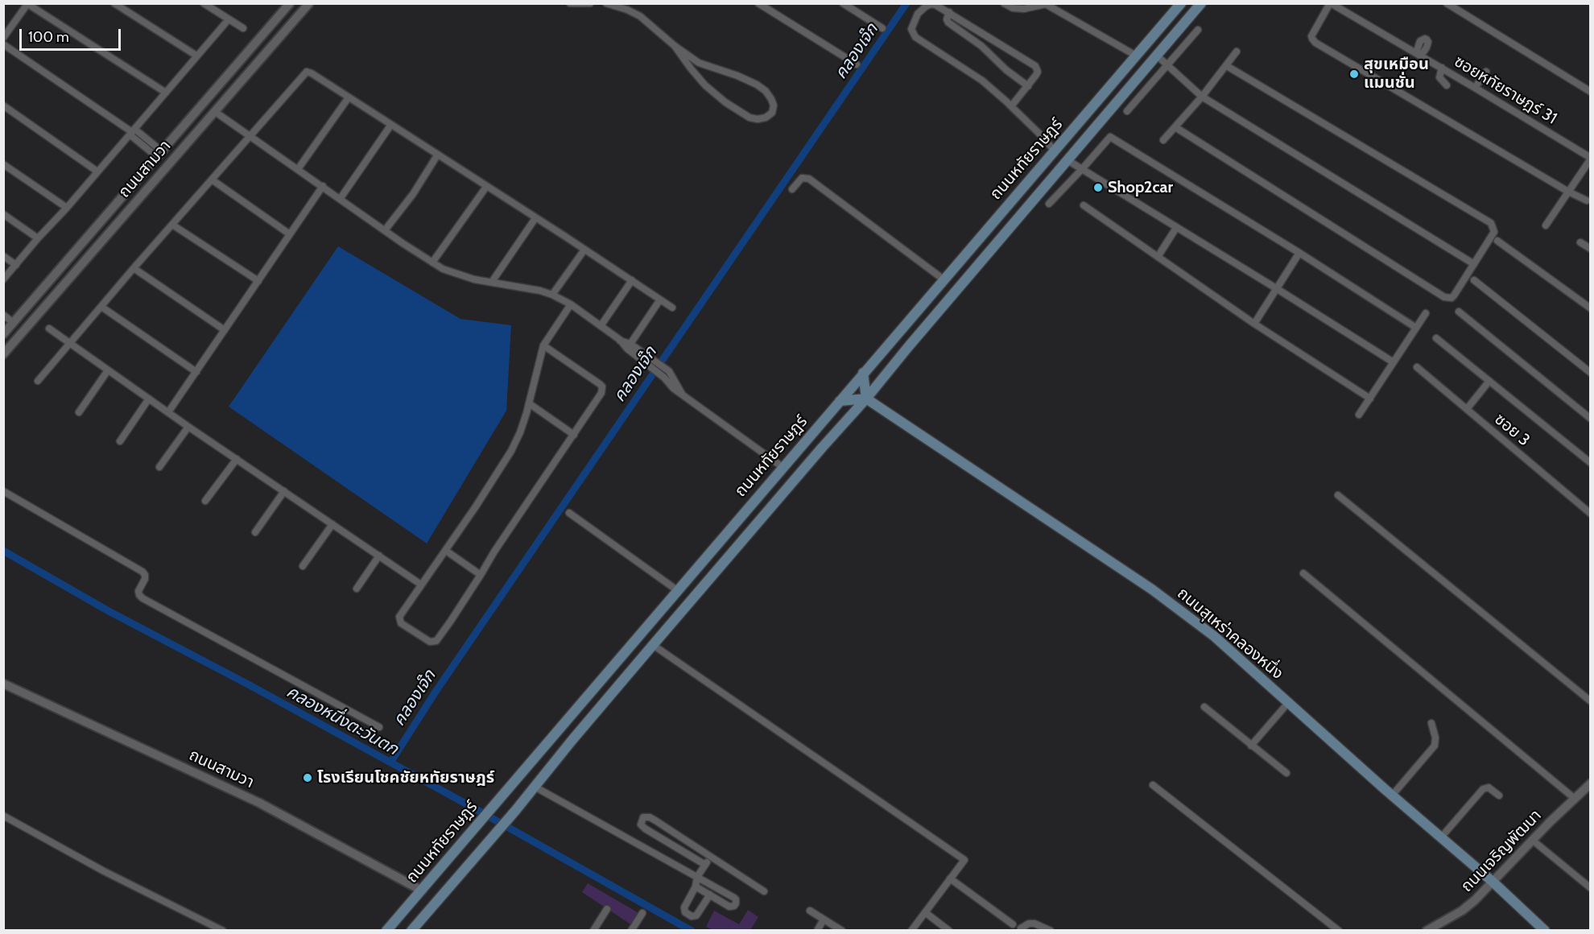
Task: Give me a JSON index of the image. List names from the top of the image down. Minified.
{"streets":{"main road":["ถนนหทัยราษฎร์","ถนนสุเหร่าคลองหนึ่ง"],"street":["ซอยหทัยราษฎร์ 31","ถนนสามวา","ซอย 3","ถนนเจริญพัฒนา"]},"crossings":[["ถนนหทัยราษฎร์","ถนนสามวา"],["ถนนหทัยราษฎร์","ถนนสุเหร่าคลองหนึ่ง"],["ถนนสุเหร่าคลองหนึ่ง","ถนนเจริญพัฒนา"]],"water":["คลองเจ๊ก","คลองหนึ่งตะวันตก"],"places":["สุขเหมือน แมนชั่น","Shop2car","โรงเรียนโชคชัยหทัยราษฎร์"],"scale_bar":"100 m"}
